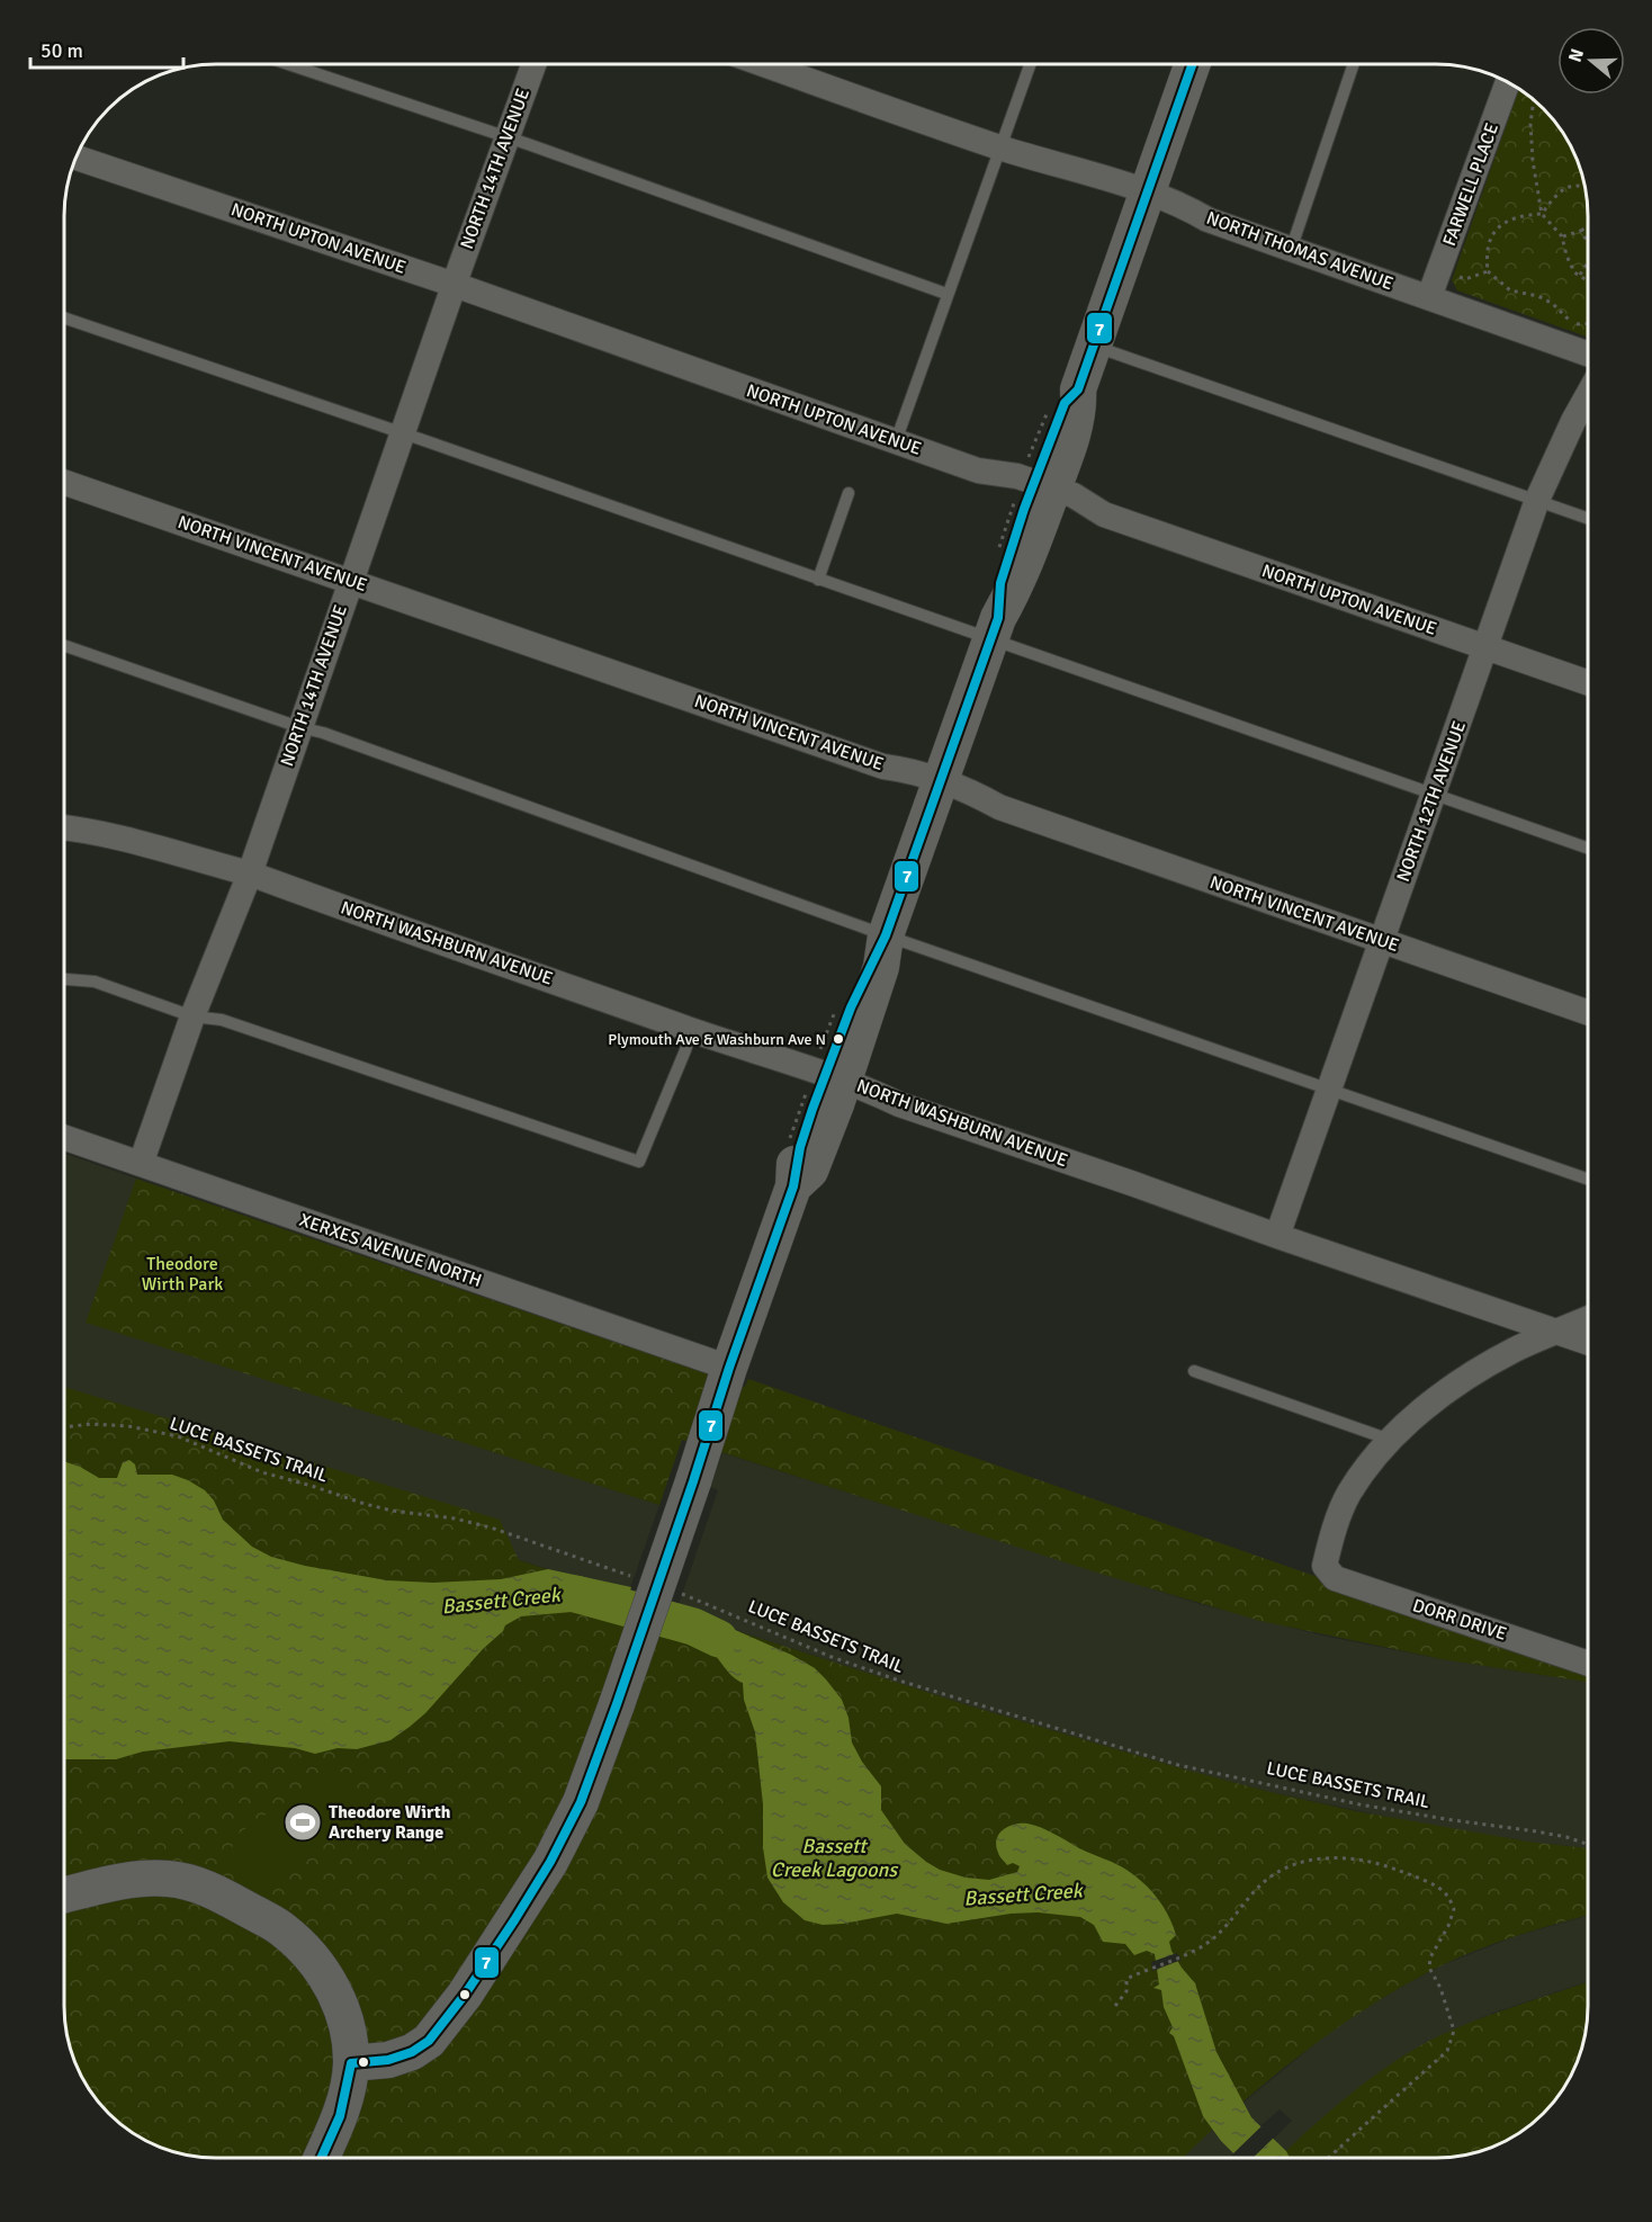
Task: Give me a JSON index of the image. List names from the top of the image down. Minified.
{"streets":{"street":["NORTH 14TH AVENUE","FARWELL PLACE","NORTH UPTON AVENUE","NORTH THOMAS AVENUE","NORTH VINCENT AVENUE","NORTH 12TH AVENUE","NORTH WASHBURN AVENUE","XERXES AVENUE NORTH","DORR DRIVE"],"path":["LUCE BASSETS TRAIL"]},"crossings":[["NORTH 14TH AVENUE","NORTH UPTON AVENUE"],["NORTH 14TH AVENUE","NORTH VINCENT AVENUE"],["NORTH 14TH AVENUE","NORTH WASHBURN AVENUE"],["NORTH 14TH AVENUE","XERXES AVENUE NORTH"],["FARWELL PLACE","NORTH THOMAS AVENUE"],["NORTH UPTON AVENUE","NORTH 12TH AVENUE"],["NORTH VINCENT AVENUE","NORTH 12TH AVENUE"],["NORTH 12TH AVENUE","NORTH WASHBURN AVENUE"]],"water":["Bassett Creek","Bassett Creek Lagoons"],"parks":["Theodore Wirth Park"],"places":{"other":["Plymouth Ave & Washburn Ave N"],"sports":["Theodore Wirth Archery Range"]},"lines":["transit line 7"],"scale_bar":"50 m","north":"left"}
